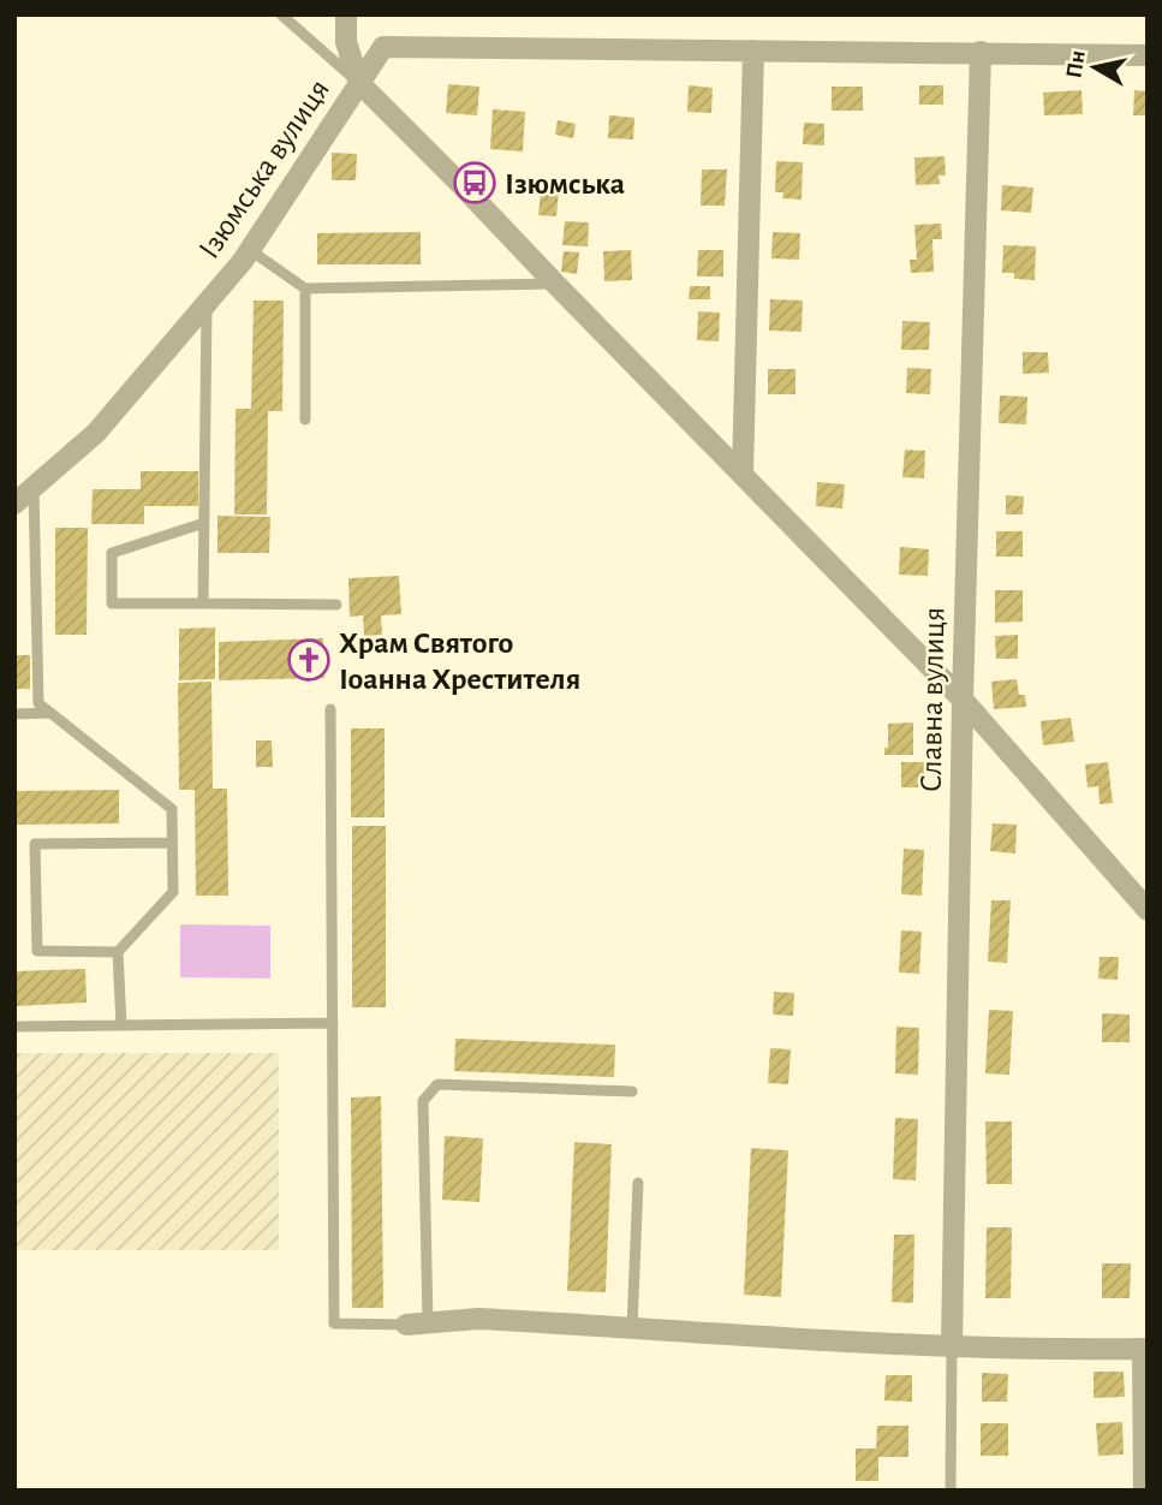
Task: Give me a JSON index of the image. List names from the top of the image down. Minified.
{"streets":{"street":["Ізюмська вулиця","Славна вулиця"]},"crossings":[["Ізюмська вулиця","Славна вулиця"]],"places":{"bus stop":["Ізюмська"],"church":["Храм Святого Іоанна Хрестителя"]},"north":"left"}
